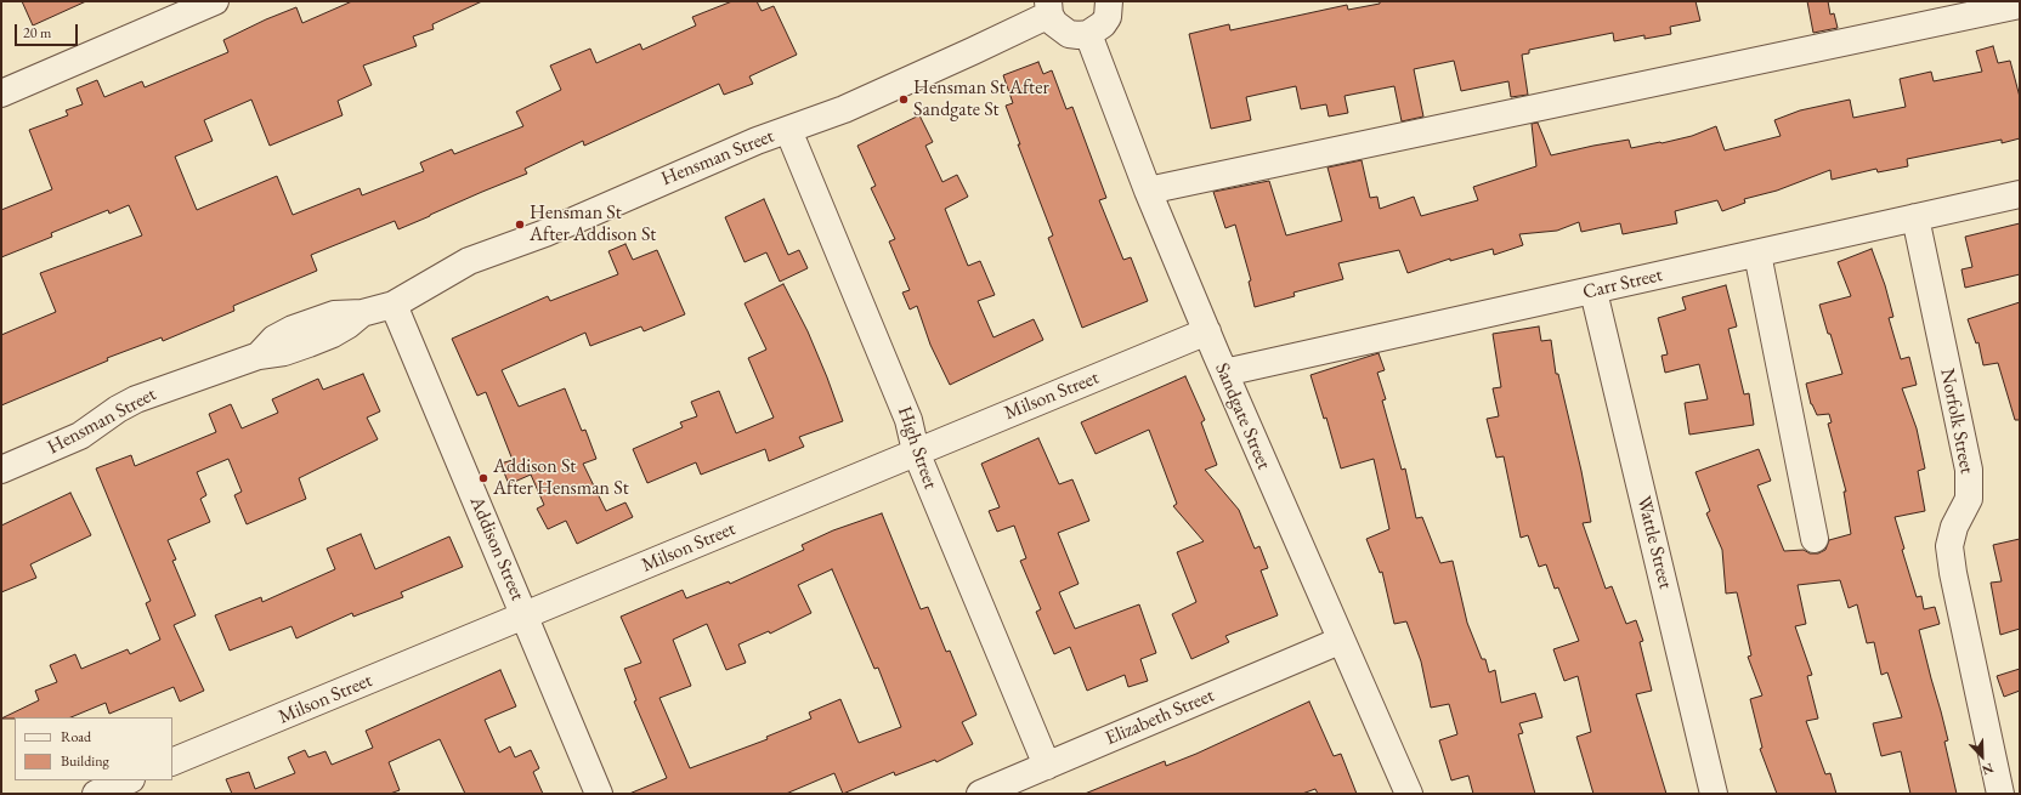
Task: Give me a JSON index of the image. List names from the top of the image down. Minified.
{"streets":{"street":["Hensman Street","Carr Street","Milson Street","Sandgate Street","Norfolk Street","High Street","Wattle Street","Addison Street","Elizabeth Street"]},"crossings":[["Hensman Street","High Street"],["Hensman Street","Addison Street"],["Carr Street","Sandgate Street"],["Carr Street","Norfolk Street"],["Carr Street","Wattle Street"],["Milson Street","Sandgate Street"],["Milson Street","High Street"],["Milson Street","Addison Street"],["Sandgate Street","Elizabeth Street"],["High Street","Elizabeth Street"]],"places":["Hensman St After Sandgate St","Hensman St After Addison St","Addison St After Hensman St"],"legend":["Road","Building"],"scale_bar":"20 m","north":"bottom right"}
